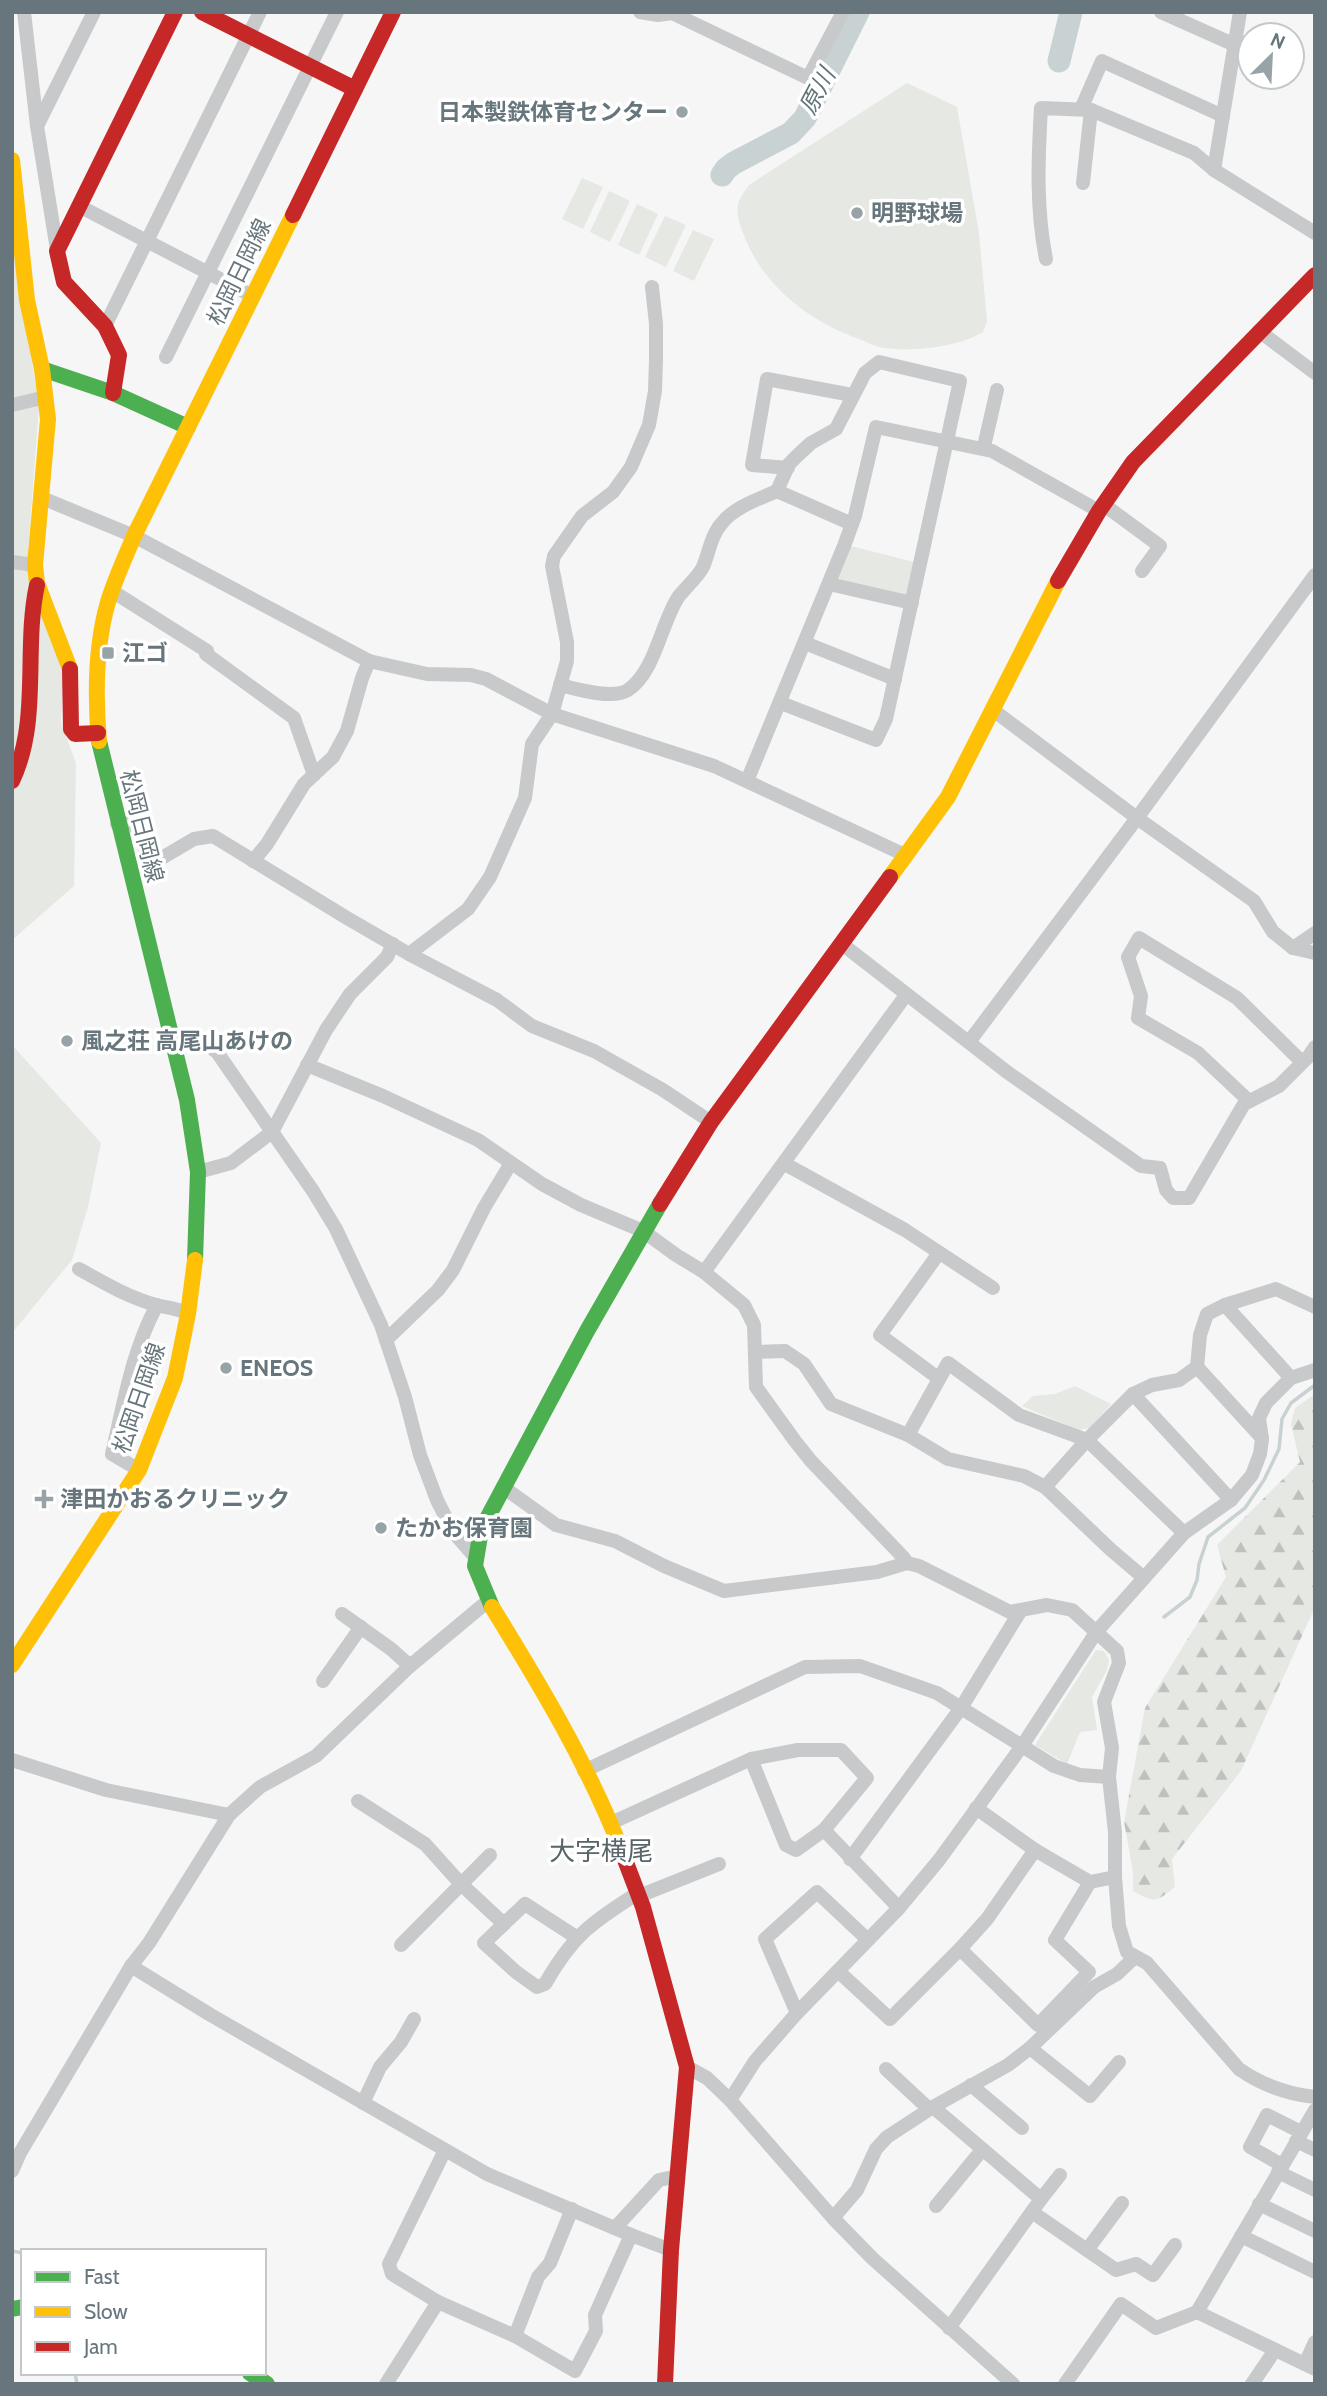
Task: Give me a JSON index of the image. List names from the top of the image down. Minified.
{"streets":{"street":["松岡日岡線"]},"districts":["大字横尾"],"water":["原川"],"places":{"other":["日本製鉄体育センター","明野球場","風之荘 高尾山あけの","ENEOS","たかお保育園"],"transit":["江ゴ"],"health":["津田かおるクリニック"]},"legend":["Fast","Slow","Jam"],"north":"top right"}
